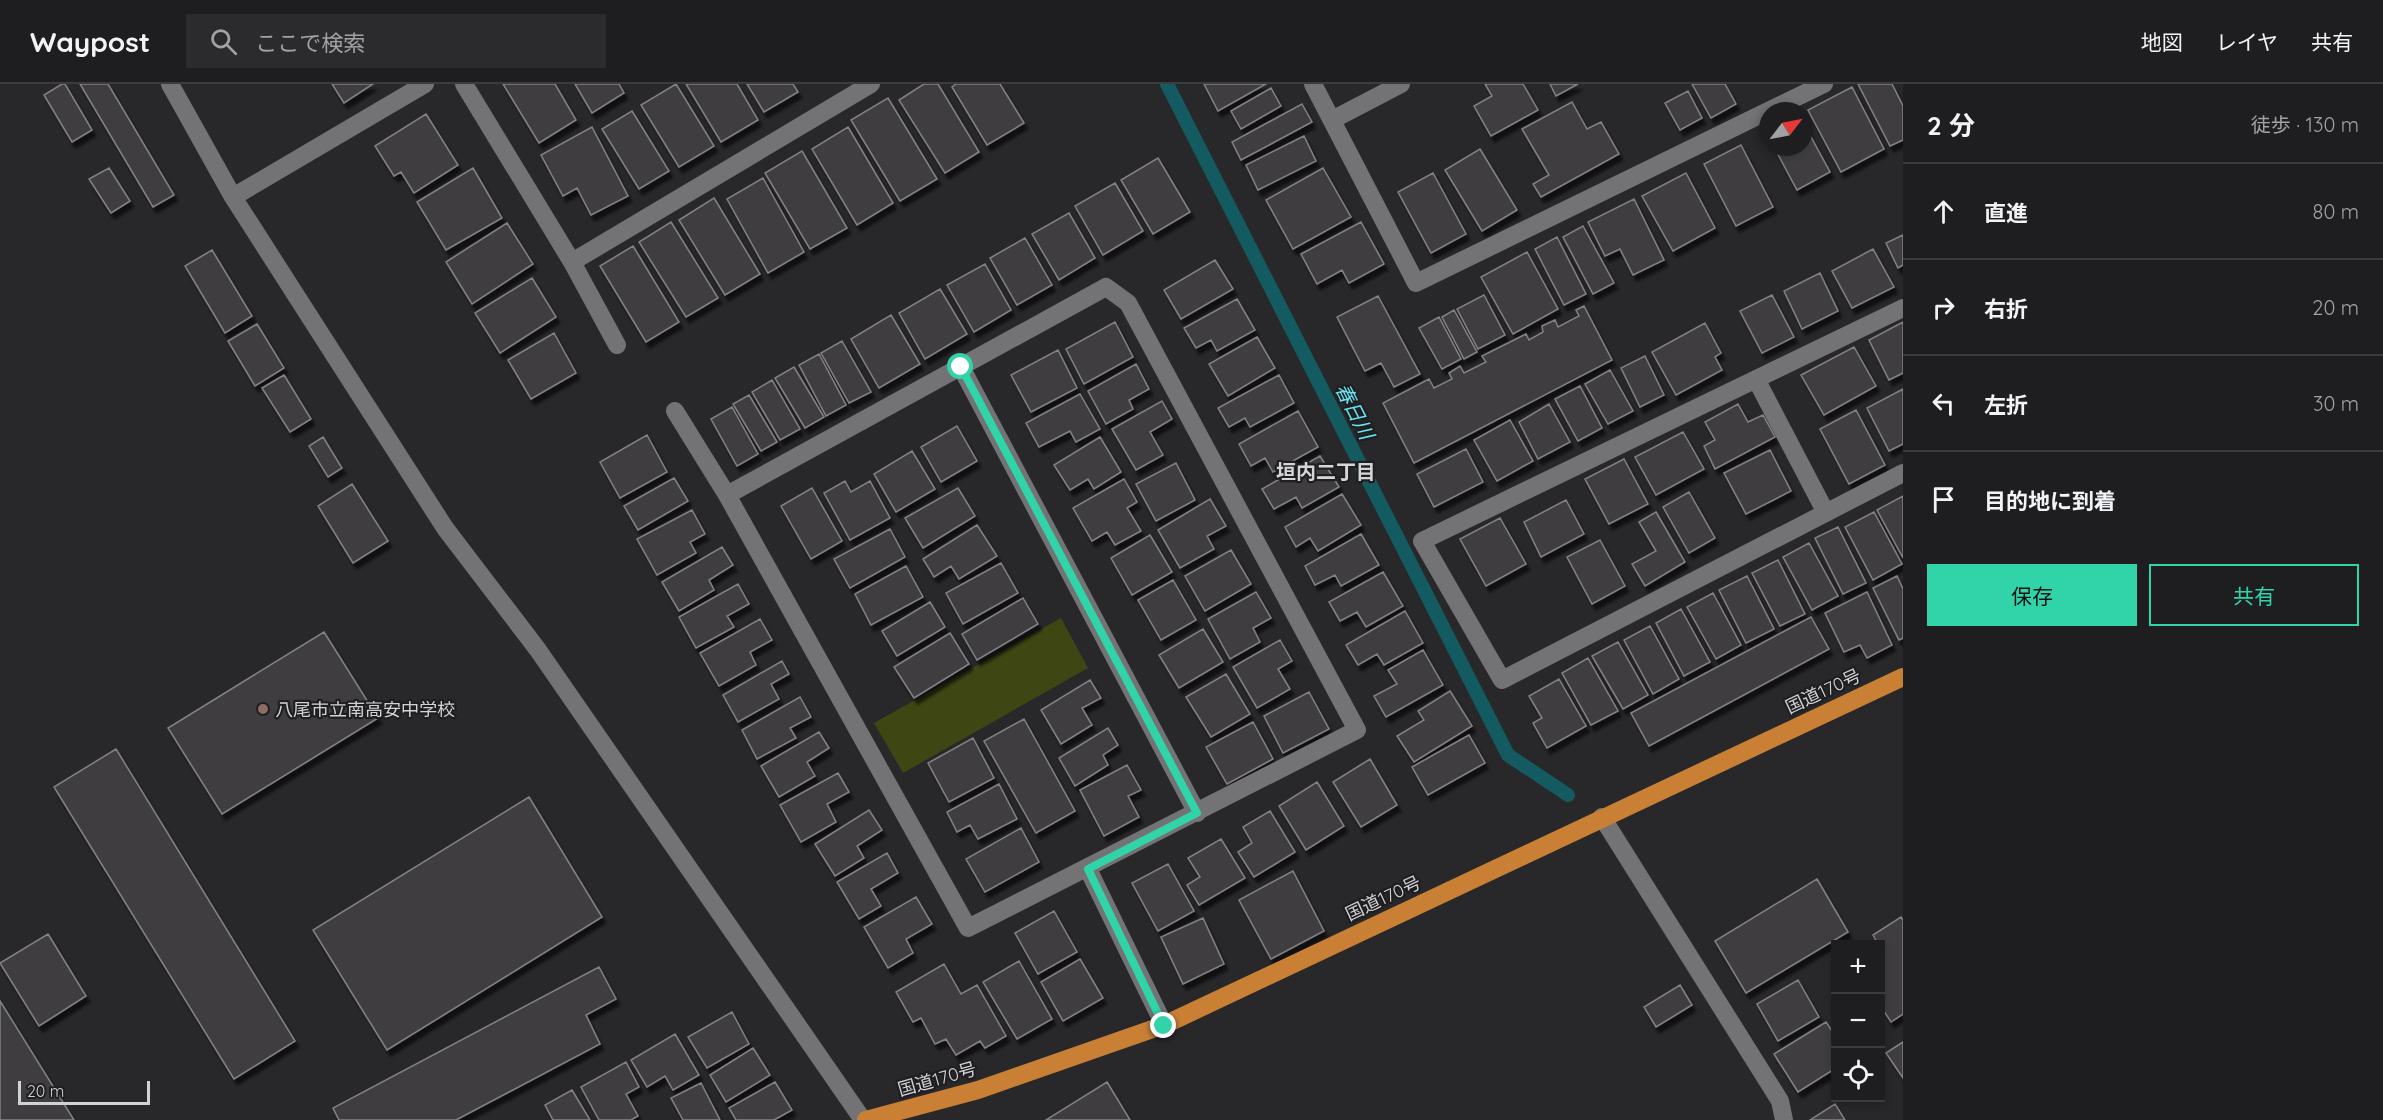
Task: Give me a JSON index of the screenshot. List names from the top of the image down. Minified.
{"streets":{"highway":["国道170号"]},"districts":["垣内二丁目"],"water":["春日川"],"places":["八尾市立南高安中学校"],"scale_bar":"20 m","north":"top right","page":{"header":"Waypost","search":"ここで検索","nav":["地図","レイヤ","共有"],"heading":["2 分","徒歩 · 130 m"],"list":[["直進","80 m"],["右折","20 m"],["左折","30 m"],"目的地に到着"],"buttons":["保存","共有"],"map_buttons":["+","−"],"scale":"20 m"}}
